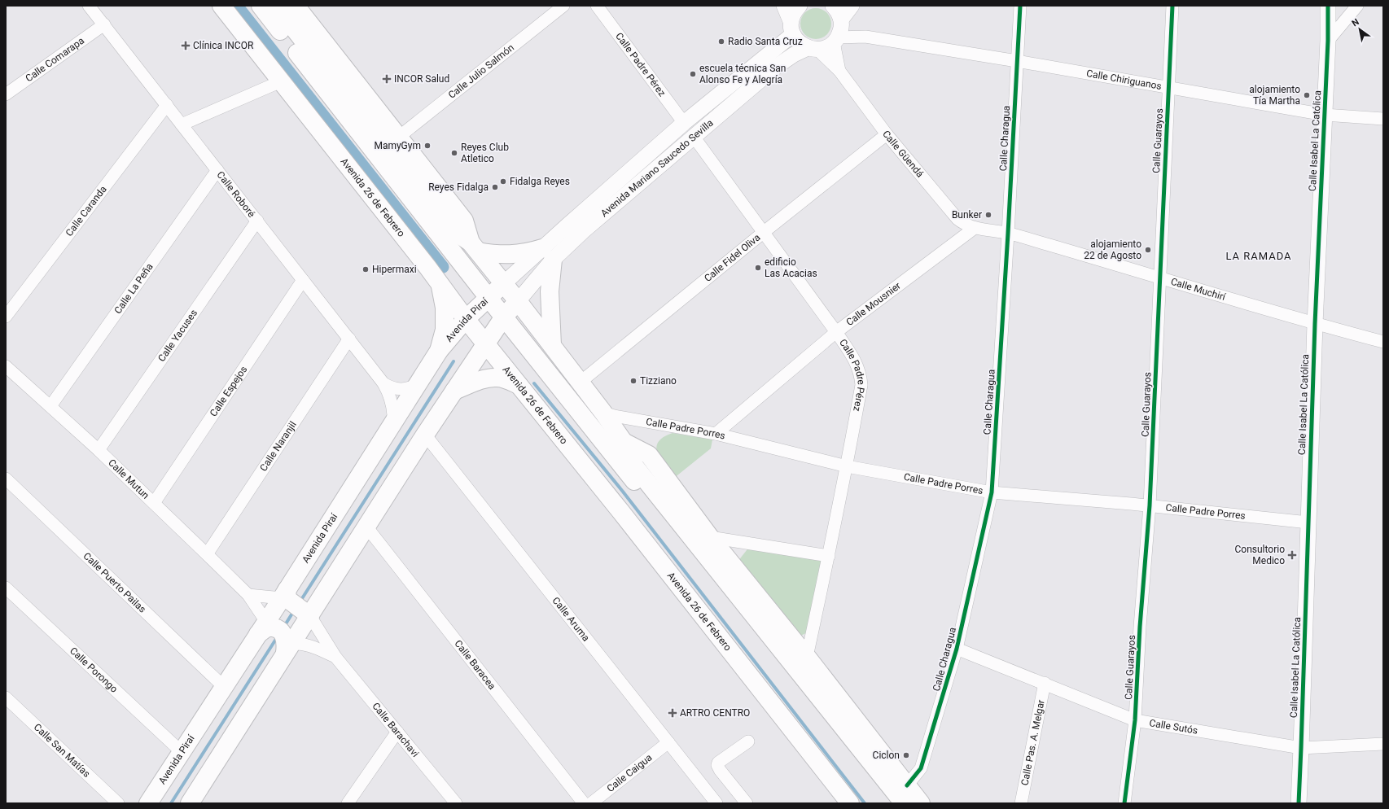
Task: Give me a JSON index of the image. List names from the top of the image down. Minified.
{"streets":{"main road":["Avenida 26 de Febrero","Avenida Piraí"],"street":["Calle Comarapa","Calle Padre Pérez","Calle Julio Salmón","Calle Chiriguanos","Calle Charagua","Calle Guarayos","Calle Isabel La Católica","Calle Güendá","Avenida Mariano Saucedo Sevilla","Calle Roboré","Calle Caranda","Calle Fidel Oliva","Calle La Peña","Calle Muchirí","Calle Mousnier","Calle Yacuses","Calle Espejos","Calle Padre Porres","Calle Naranjil","Calle Mutun","Calle Puerto Pailas","Calle Aruma","Calle Baracea","Calle Porongo","Calle Sutós","Calle Barachavi","Calle Pas. A. Melgar","Calle San Matías","Calle Caigua"]},"crossings":[["Calle Comarapa","Calle Roboré"],["Calle Padre Pérez","Avenida Mariano Saucedo Sevilla"],["Calle Padre Pérez","Calle Fidel Oliva"],["Calle Padre Pérez","Calle Mousnier"],["Calle Padre Pérez","Calle Padre Porres"],["Calle Chiriguanos","Calle Charagua"],["Calle Chiriguanos","Calle Guarayos"],["Calle Chiriguanos","Calle Isabel La Católica"],["Calle Chiriguanos","Calle Güendá"],["Calle Chiriguanos","Avenida Mariano Saucedo Sevilla"],["Calle Charagua","Calle Muchirí"],["Calle Charagua","Calle Padre Porres"],["Calle Charagua","Calle Sutós"],["Calle Guarayos","Calle Muchirí"],["Calle Guarayos","Calle Padre Porres"],["Calle Guarayos","Calle Sutós"],["Calle Isabel La Católica","Calle Muchirí"],["Calle Isabel La Católica","Calle Padre Porres"],["Calle Isabel La Católica","Calle Sutós"],["Calle Güendá","Avenida Mariano Saucedo Sevilla"],["Calle Güendá","Calle Fidel Oliva"],["Calle Güendá","Calle Muchirí"],["Calle Güendá","Calle Mousnier"],["Avenida Mariano Saucedo Sevilla","Avenida Piraí"],["Calle Roboré","Calle Caranda"],["Calle Roboré","Calle La Peña"],["Calle Roboré","Avenida Piraí"],["Calle Roboré","Calle Yacuses"],["Calle Roboré","Calle Espejos"],["Calle Roboré","Calle Naranjil"],["Avenida 26 de Febrero","Avenida Piraí"],["Calle La Peña","Calle Mutun"],["Calle Muchirí","Calle Mousnier"],["Calle Mousnier","Calle Padre Porres"],["Avenida Piraí","Calle Mutun"],["Avenida Piraí","Calle Puerto Pailas"],["Avenida Piraí","Calle Porongo"],["Calle Yacuses","Calle Mutun"],["Calle Espejos","Calle Mutun"],["Calle Naranjil","Calle Mutun"],["Calle Aruma","Calle Caigua"],["Calle Sutós","Calle Pas. A. Melgar"]],"districts":["LA RAMADA"],"places":{"other":["Radio Santa Cruz","escuela técnica San Alonso Fe y Alegría","alojamiento Tía Martha","MamyGym","Reyes Club Atletico","Fidalga Reyes","Reyes Fidalga","Bunker","alojamiento 22 de Agosto","edificio Las Acacias","Hipermaxi","Tizziano","Ciclon"],"health":["Clínica INCOR","INCOR Salud","Consultorio Medico","ARTRO CENTRO"]},"north":"top left"}
